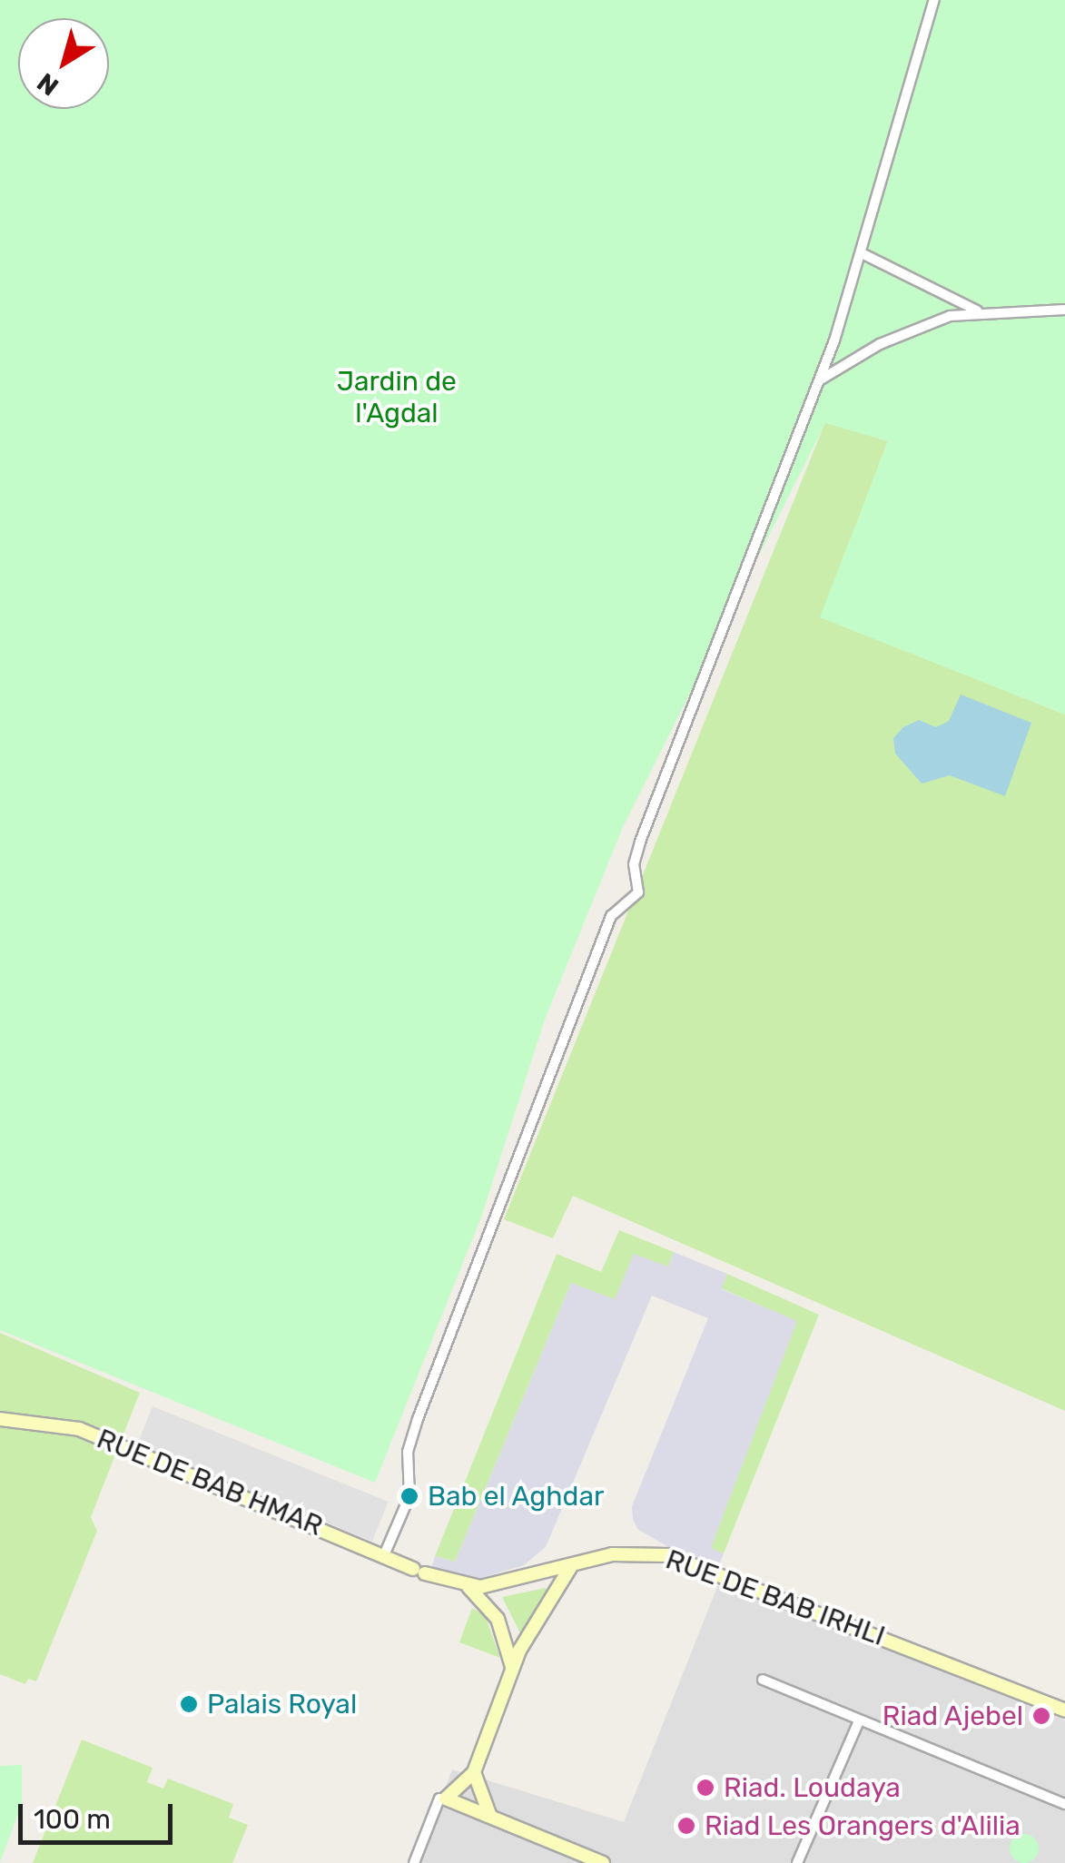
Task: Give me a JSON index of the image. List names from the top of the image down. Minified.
{"streets":{"main road":["RUE DE BAB HMAR","RUE DE BAB IRHLI"]},"crossings":[["RUE DE BAB HMAR","RUE DE BAB IRHLI"]],"parks":["Jardin de l'Agdal"],"places":["Bab el Aghdar","Palais Royal","Riad Ajebel","Riad. Loudaya","Riad Les Orangers d'Alilia"],"scale_bar":"100 m","north":"bottom left"}
